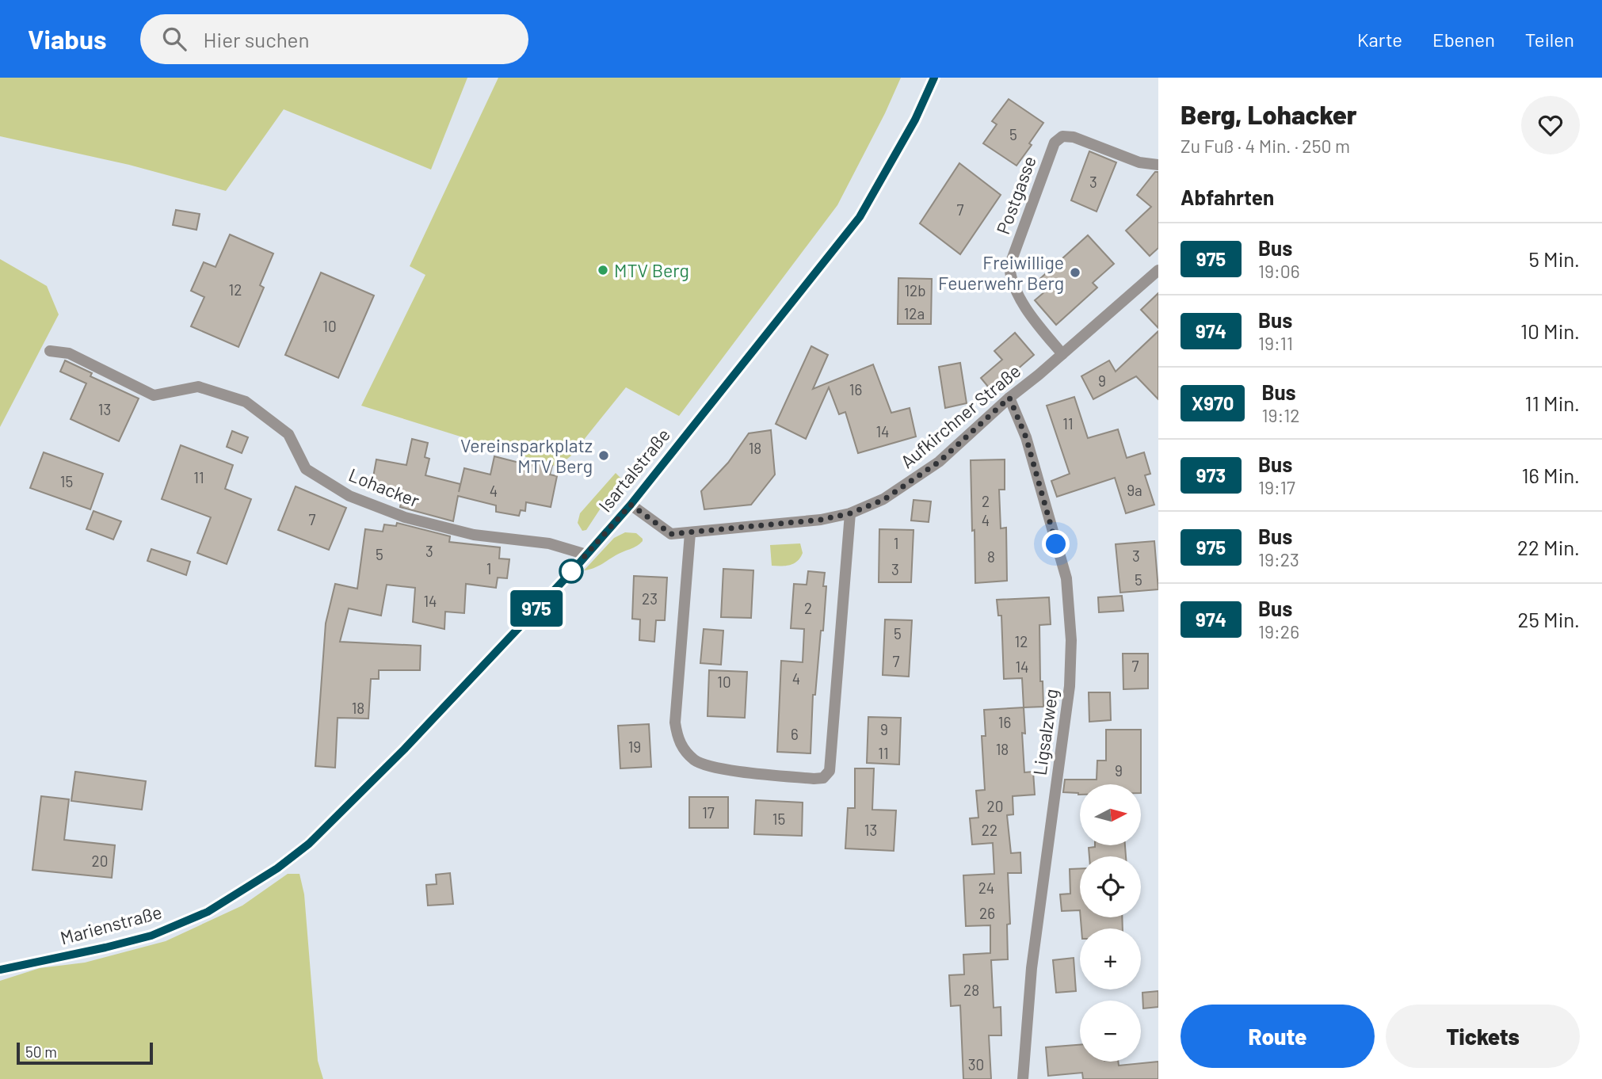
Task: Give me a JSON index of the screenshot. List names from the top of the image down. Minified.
{"streets":{"main road":["Isartalstraße","Marienstraße"],"street":["Postgasse","Aufkirchner Straße","Lohacker","Ligsalzweg"]},"crossings":[["Postgasse","Aufkirchner Straße"],["Aufkirchner Straße","Isartalstraße"],["Aufkirchner Straße","Ligsalzweg"],["Isartalstraße","Lohacker"],["Isartalstraße","Marienstraße"]],"places":["MTV Berg","Freiwillige Feuerwehr Berg","Vereinsparkplatz MTV Berg"],"lines":["bus line 975"],"house_numbers":["5","3","7","12","12b","12a","10","9","16","13","11","14","18","11","15","9a","4","2","7","4","1","3","5","3","8","1","3","5","23","14","2","5","12","7","7","14","4","10","18","16","9","6","19","18","11","9","20","17","15","13","22","20","24","26","28","30"],"scale_bar":"50 m","north":"right","page":{"header":"Viabus","search":"Hier suchen","nav":["Karte","Ebenen","Teilen"],"on_map":"975","heading":[["Berg, Lohacker","Zu Fuß · 4 Min. · 250 m"],"Abfahrten"],"list":[{"mark":"975","name":"Bus","note":"19:06","value":"5 Min."},{"mark":"974","name":"Bus","note":"19:11","value":"10 Min."},{"mark":"X970","name":"Bus","note":"19:12","value":"11 Min."},{"mark":"973","name":"Bus","note":"19:17","value":"16 Min."},{"mark":"975","name":"Bus","note":"19:23","value":"22 Min."},{"mark":"974","name":"Bus","note":"19:26","value":"25 Min."}],"map_buttons":["+","−"],"buttons":["Route","Tickets"],"scale":"50 m"}}
